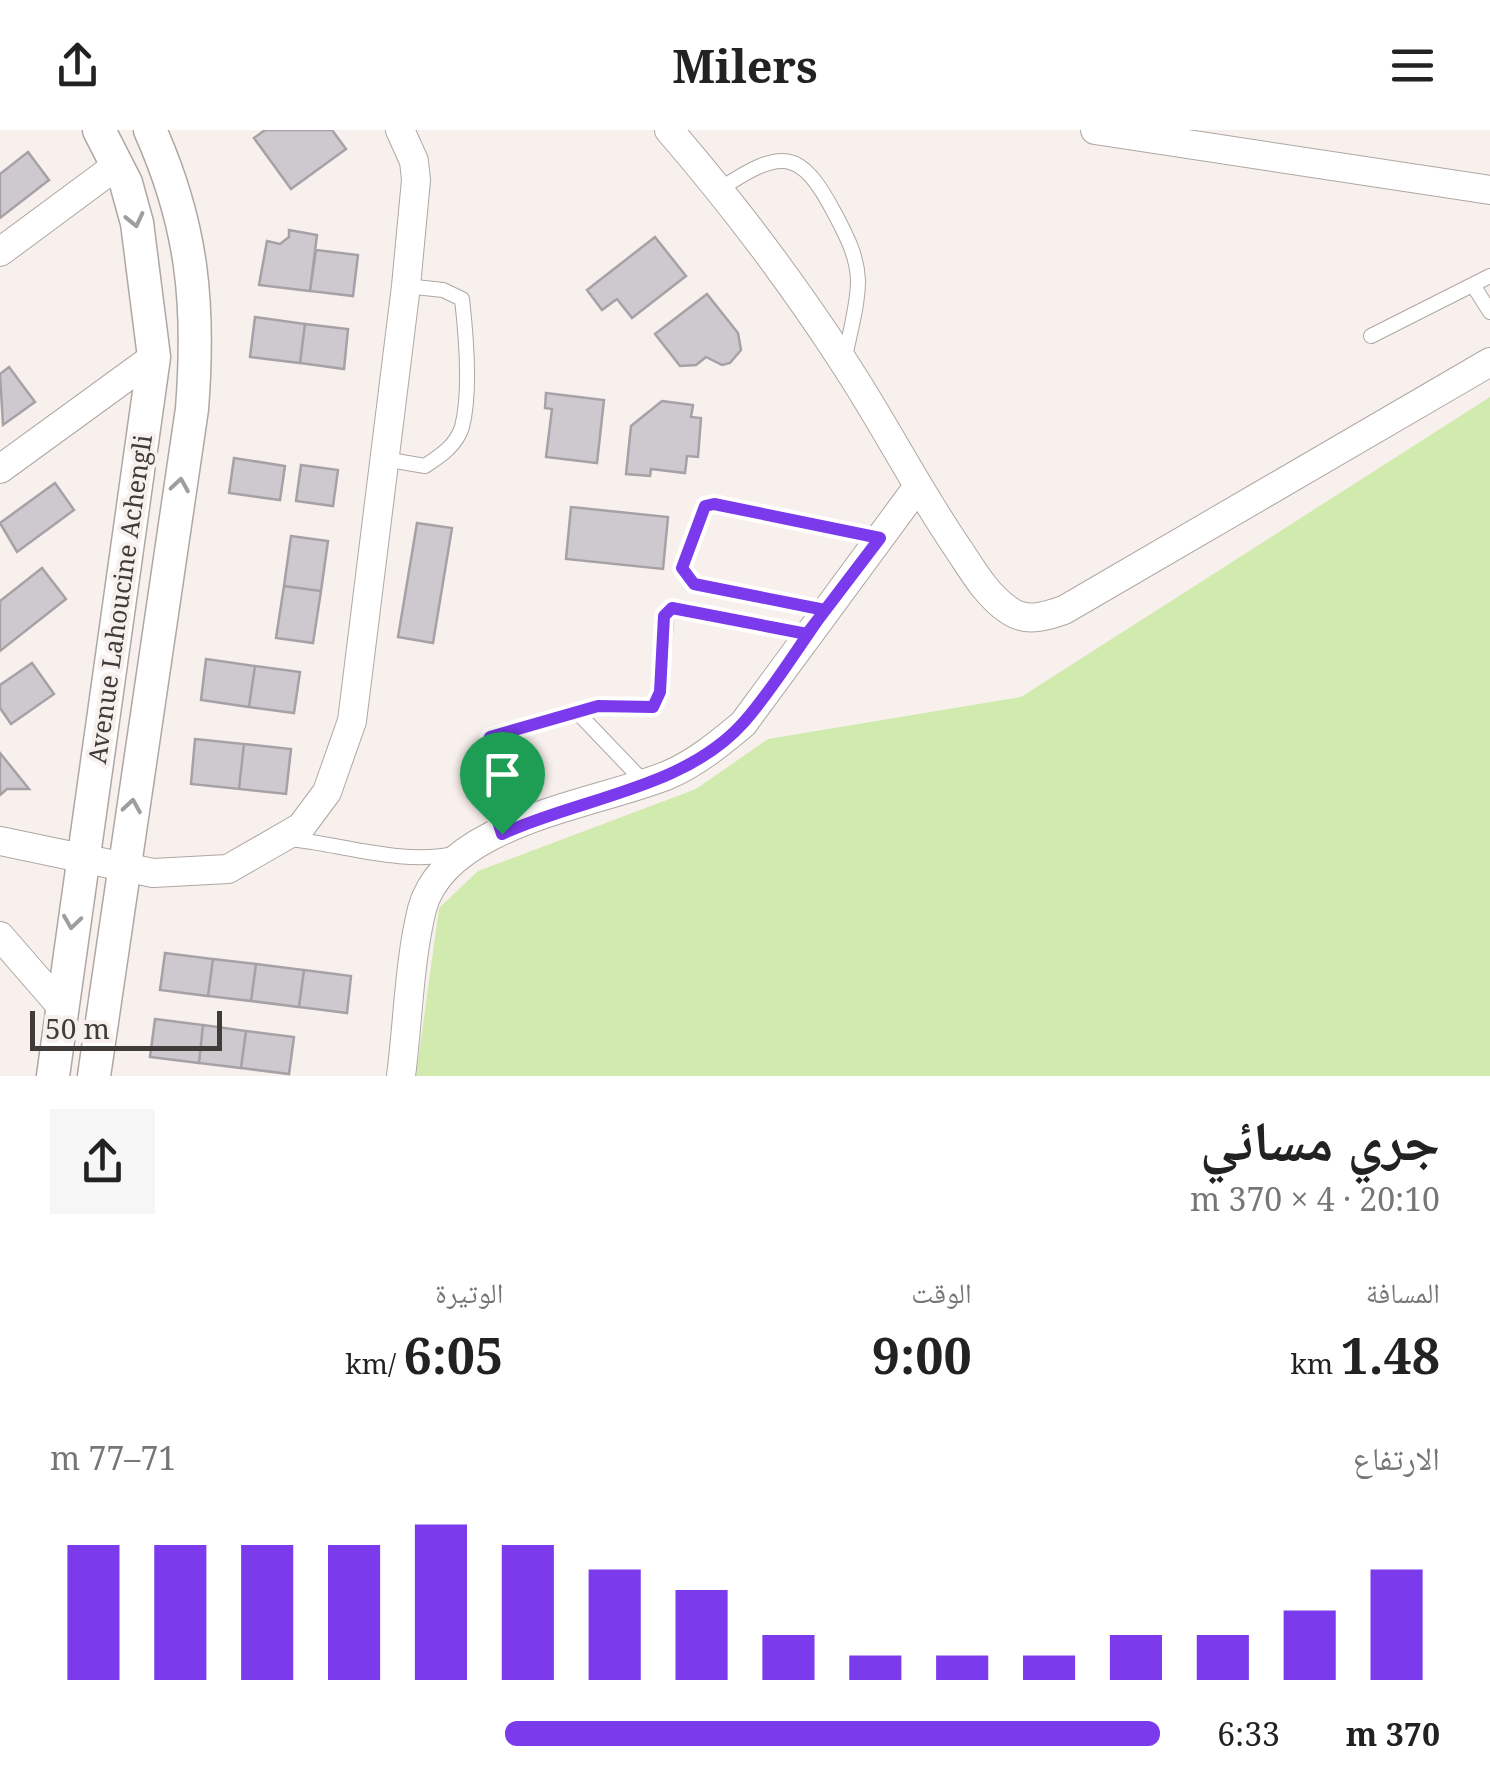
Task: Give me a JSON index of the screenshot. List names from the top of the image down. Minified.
{"streets":{"street":["Avenue Lahoucine Achengli"]},"scale_bar":"50 m","page":{"header":"Milers","scale":"50 m","heading":["جري مسائي","20:10 · 4 × 370 m"],"stats":[["المسافة","1.48 km"],["الوقت","9:00"],["الوتيرة","6:05 /km"]],"chart":["الارتفاع","71–77 m"],"list":[{"name":"370 m","note":"6:33"}]}}
